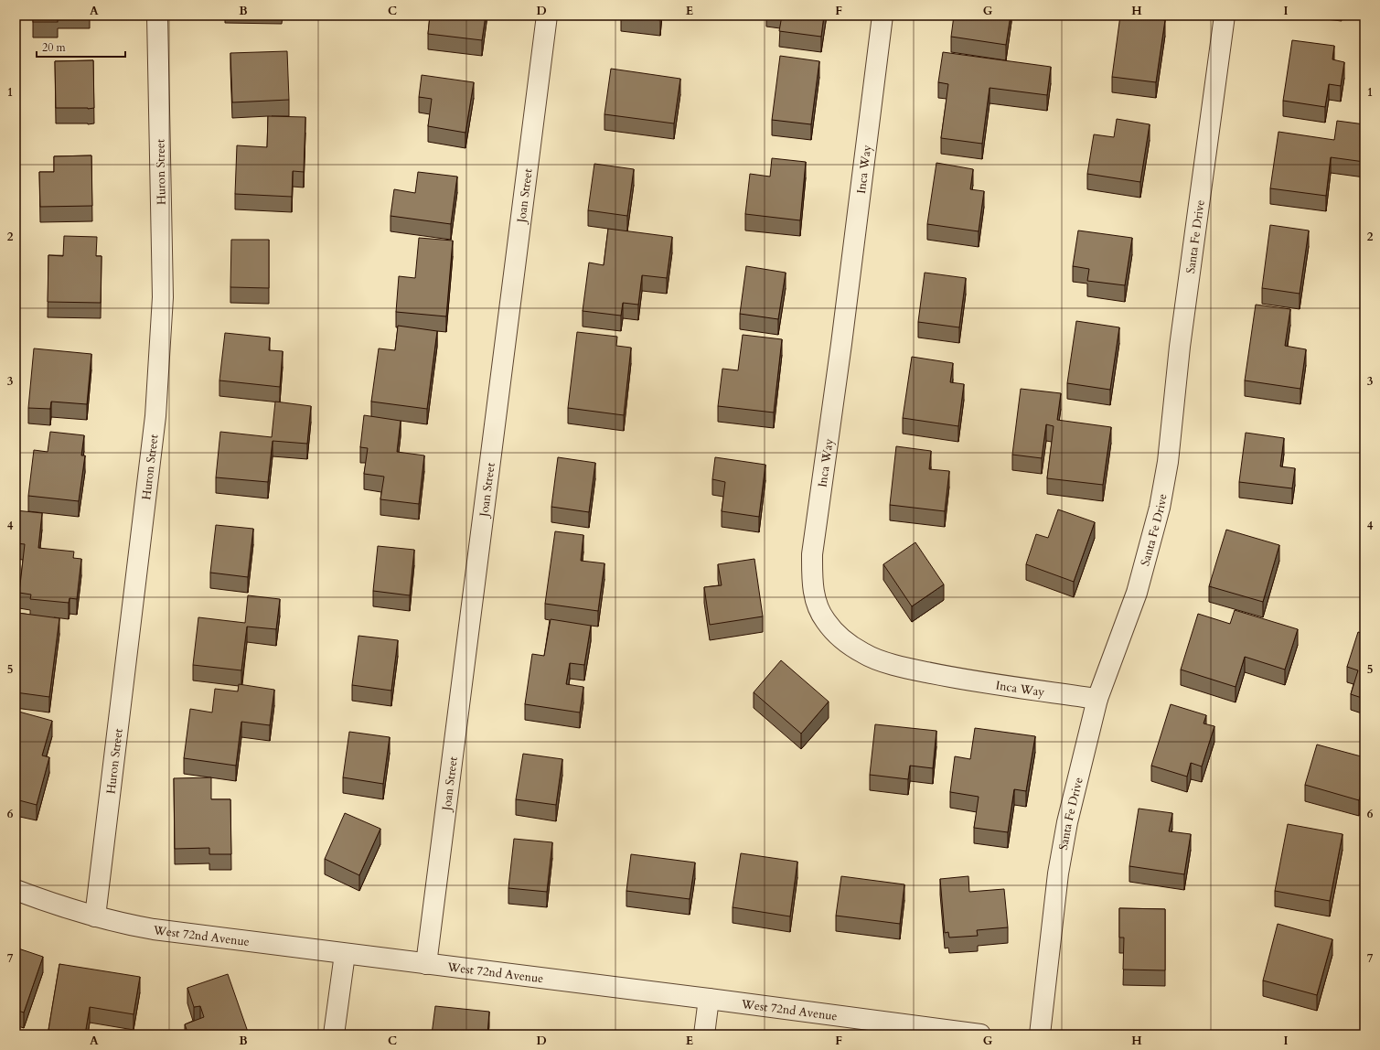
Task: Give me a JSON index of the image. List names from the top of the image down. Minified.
{"streets":{"street":["Inca Way","Huron Street","Joan Street","Santa Fe Drive","West 72nd Avenue"]},"crossings":[["Inca Way","Santa Fe Drive"],["Huron Street","West 72nd Avenue"],["Joan Street","West 72nd Avenue"]],"scale_bar":"20 m","grid":{"columns":["A","B","C","D","E","F","G","H","I"],"rows":["1","2","3","4","5","6","7"]}}
